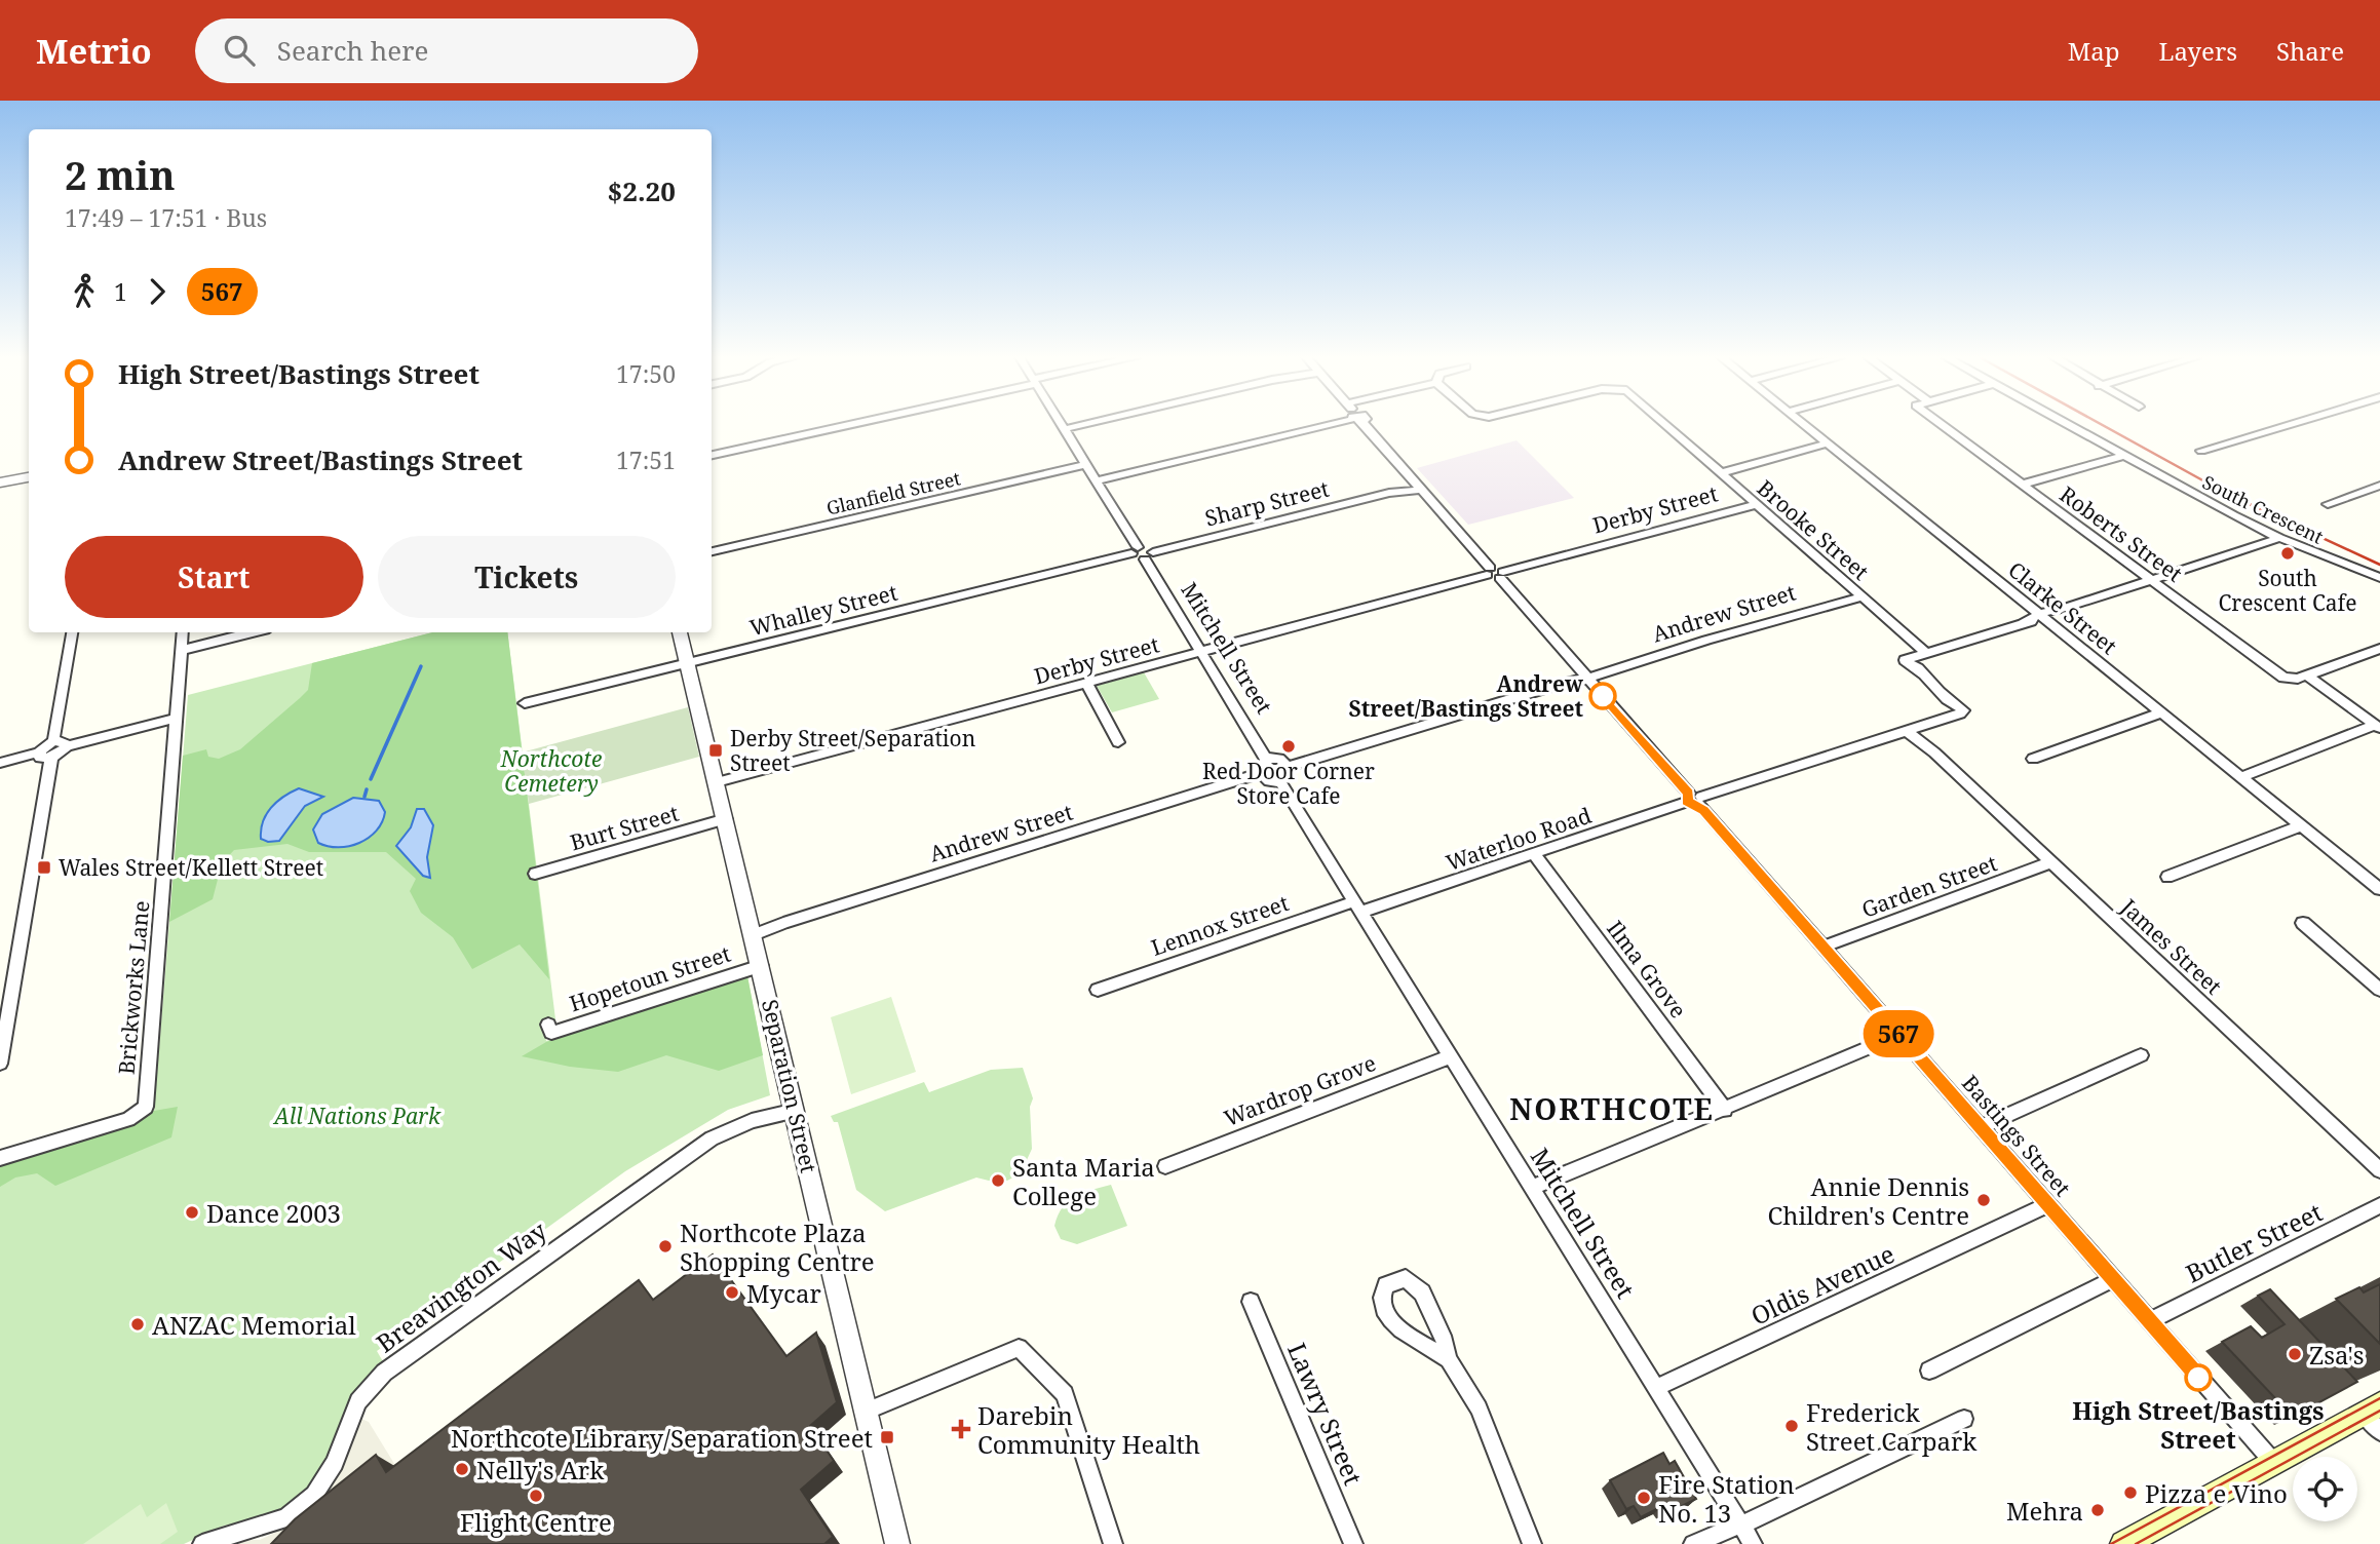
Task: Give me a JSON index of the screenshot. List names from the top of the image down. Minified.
{"streets":{"street":["Glanfield Street","Sharp Street","Derby Street","South Crescent","Brooke Street","Roberts Street","Clarke Street","Whalley Street","Andrew Street","Mitchell Street","Burt Street","Waterloo Road","Garden Street","Lennox Street","James Street","Ilma Grove","Hopetoun Street","Brickworks Lane","Separation Street","Wardrop Grove","Bastings Street","Butler Street","Oldis Avenue","Breavington Way","Lawry Street"]},"crossings":[["Sharp Street","Mitchell Street"],["Derby Street","Brooke Street"],["Derby Street","Clarke Street"],["Derby Street","Mitchell Street"],["Derby Street","Separation Street"],["Derby Street","Bastings Street"],["Brooke Street","Andrew Street"],["Brooke Street","Waterloo Road"],["Whalley Street","Separation Street"],["Andrew Street","Mitchell Street"],["Andrew Street","Separation Street"],["Andrew Street","Bastings Street"],["Mitchell Street","Waterloo Road"],["Mitchell Street","Lennox Street"],["Mitchell Street","Wardrop Grove"],["Mitchell Street","Oldis Avenue"],["Burt Street","Separation Street"],["Waterloo Road","Lennox Street"],["Waterloo Road","James Street"],["Waterloo Road","Ilma Grove"],["Waterloo Road","Bastings Street"],["Garden Street","James Street"],["Garden Street","Bastings Street"],["Hopetoun Street","Separation Street"],["Separation Street","Breavington Way"],["Bastings Street","Butler Street"],["Bastings Street","Oldis Avenue"]],"districts":["NORTHCOTE"],"parks":["Northcote Cemetery","All Nations Park"],"places":{"other":["South Crescent Cafe","Andrew Street/Bastings Street","Red Door Corner Store Cafe","Santa Maria College","Annie Dennis Children's Centre","Dance 2003","Northcote Plaza Shopping Centre","Mycar","ANZAC Memorial","Zsa's","High Street/Bastings Street","Frederick Street Carpark","Nelly's Ark","Pizza e Vino","Flight Centre","Fire Station No. 13","Mehra"],"transit":["Derby Street/Separation Street","Wales Street/Kellett Street","Northcote Library/Separation Street"],"health":["Darebin Community Health"]},"lines":["bus line 567"],"page":{"header":"Metrio","search":"Search here","nav":["Map","Layers","Share"],"on_map":"567","heading":["2 min","17:49 – 17:51 · Bus","$2.20"],"legs":["1","567"],"list":[{"name":"High Street/Bastings Street","value":"17:50"},{"name":"Andrew Street/Bastings Street","value":"17:51"}],"buttons":["Start","Tickets"]}}
